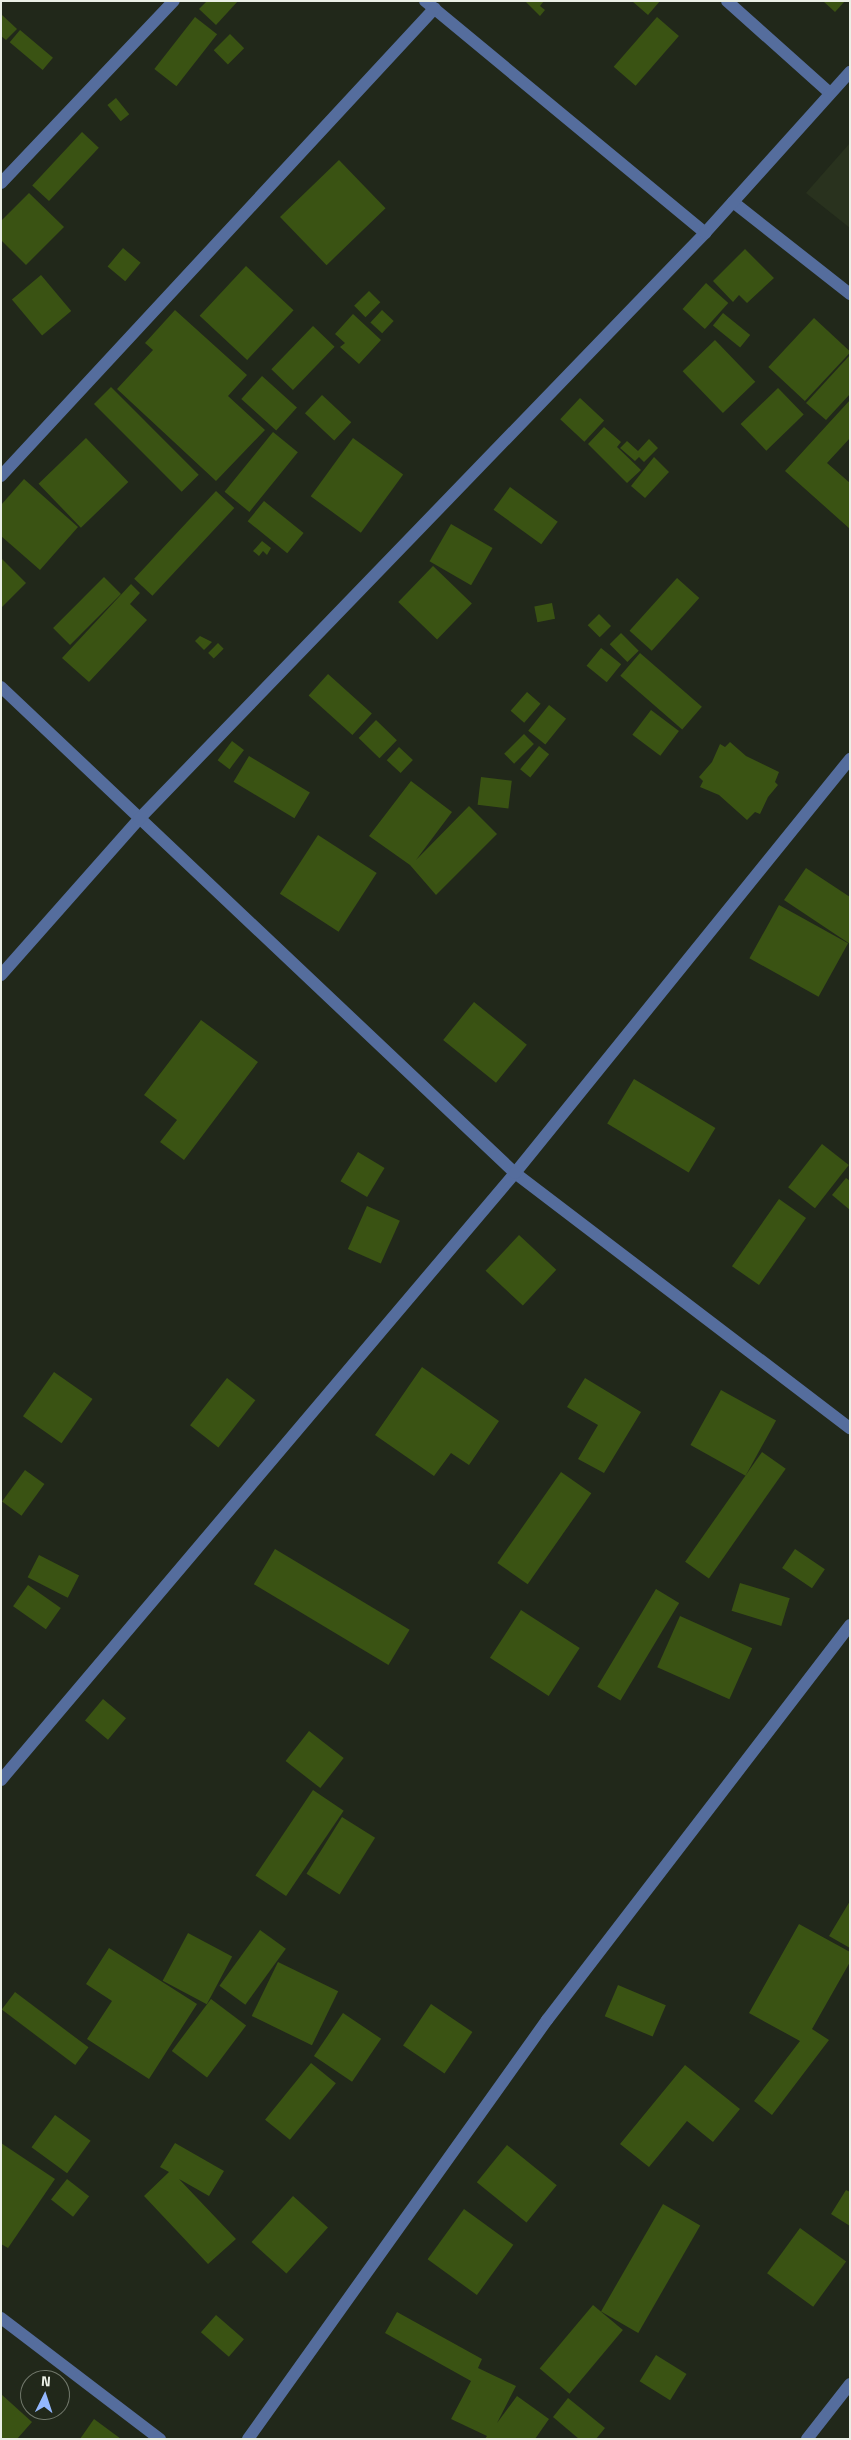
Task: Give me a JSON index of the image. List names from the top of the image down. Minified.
{"north":"top"}
